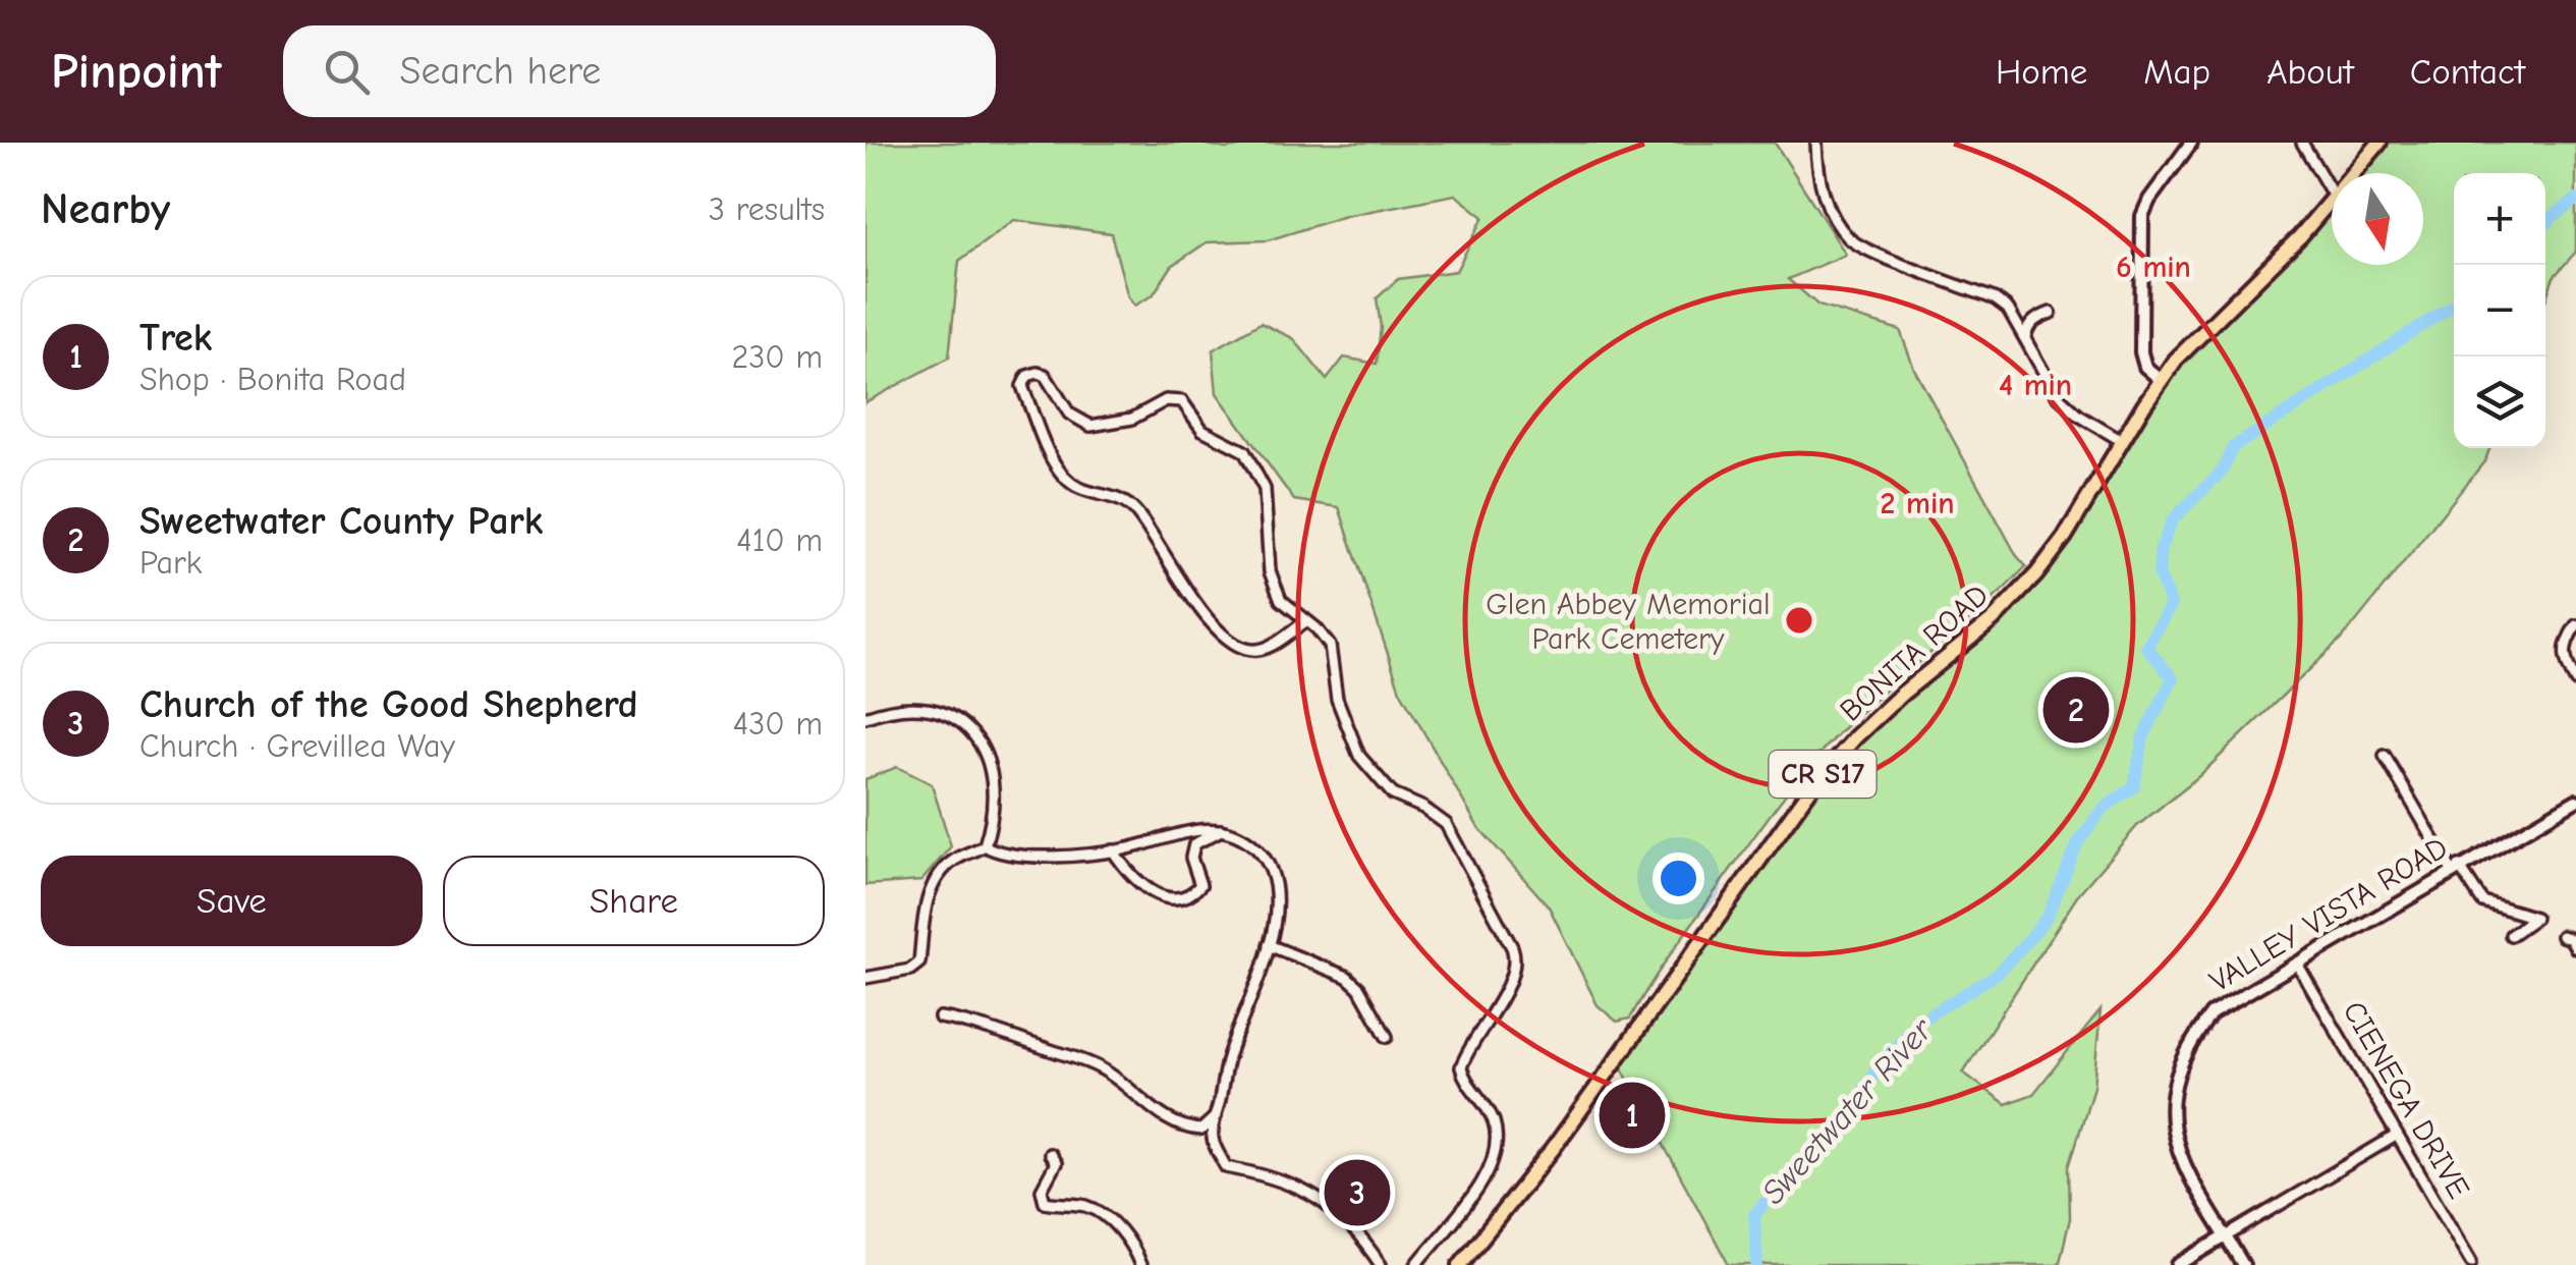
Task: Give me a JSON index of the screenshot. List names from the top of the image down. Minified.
{"streets":{"main road":["BONITA ROAD","CR S17"],"street":["VALLEY VISTA ROAD","CIENEGA DRIVE"]},"crossings":[["VALLEY VISTA ROAD","CIENEGA DRIVE"]],"water":["Sweetwater River"],"parks":["Glen Abbey Memorial Park Cemetery"],"north":"bottom","page":{"header":"Pinpoint","search":"Search here","nav":["Home","Map","About","Contact"],"heading":["Nearby","3 results"],"map_buttons":["+","−"],"list":[{"mark":"1","name":"Trek","note":"Shop · Bonita Road","value":"230 m"},{"mark":"2","name":"Sweetwater County Park","note":"Park","value":"410 m"},{"mark":"3","name":"Church of the Good Shepherd","note":"Church · Grevillea Way","value":"430 m"}],"pins":["2","1","3"],"buttons":["Save","Share"]},"rings":["6 min","4 min","2 min"]}
